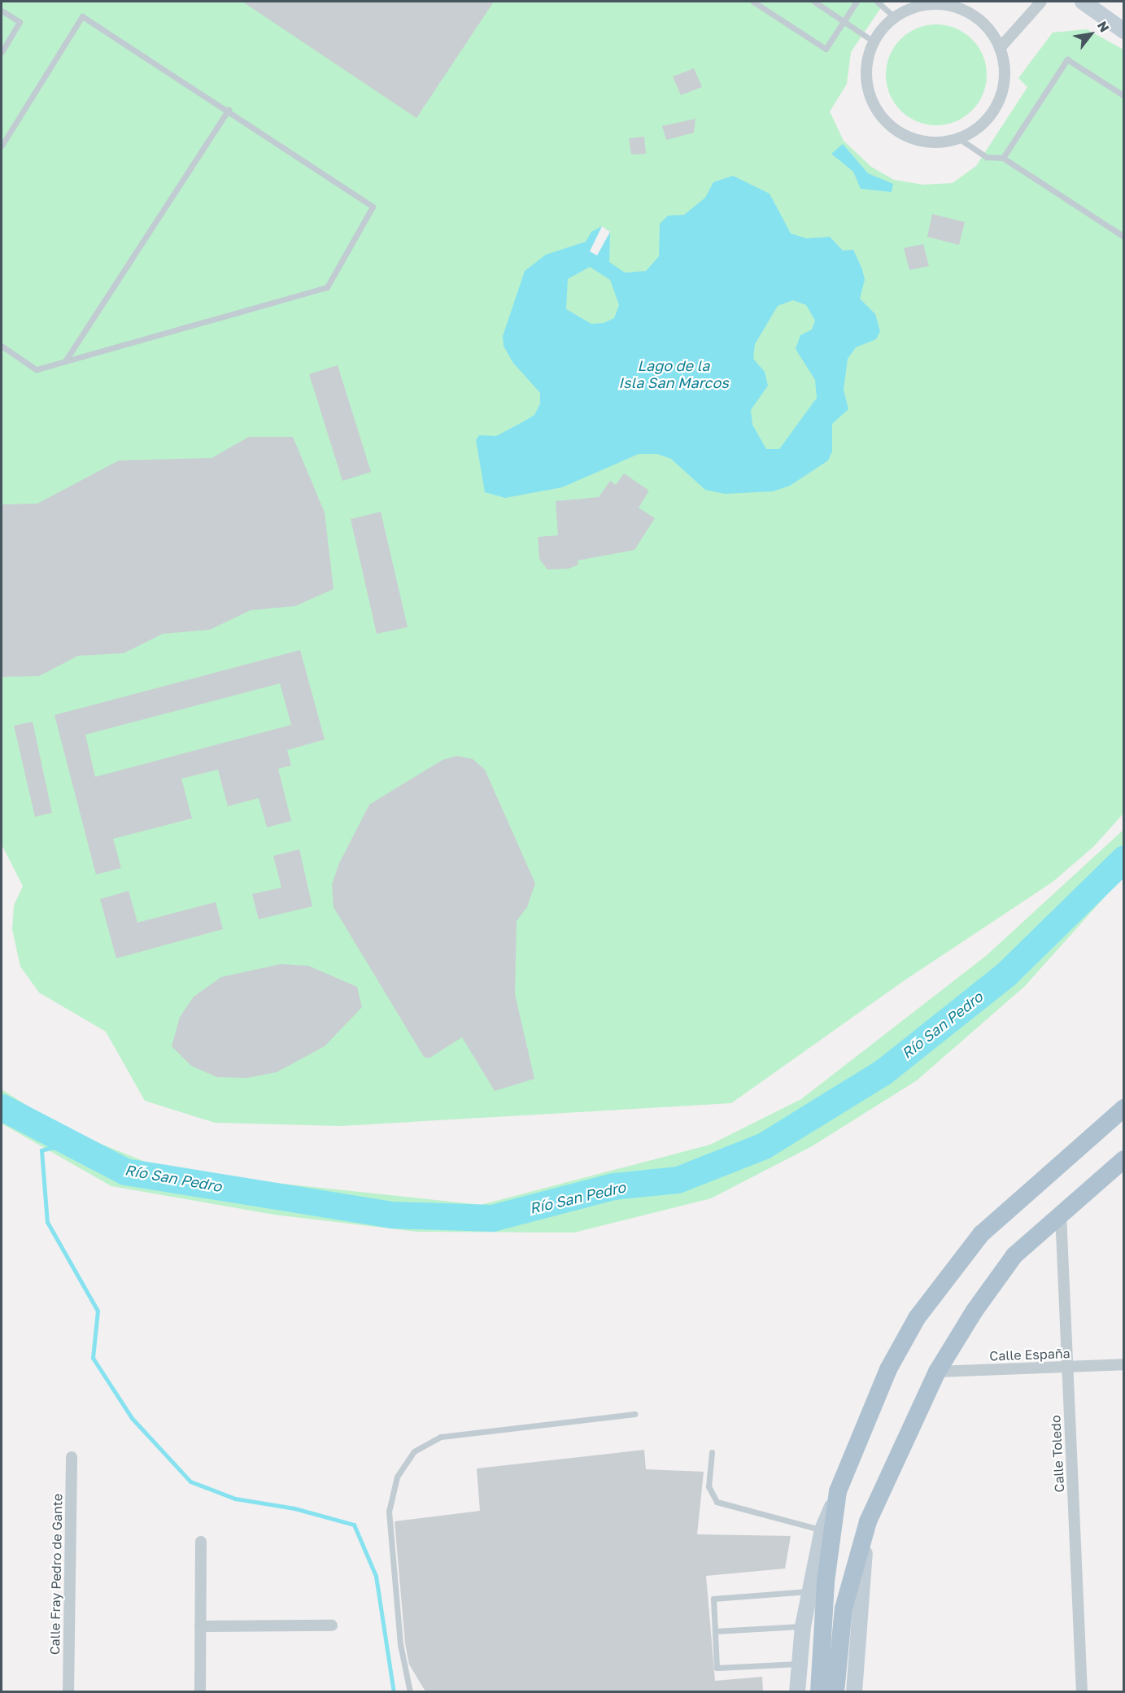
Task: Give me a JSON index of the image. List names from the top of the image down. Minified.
{"streets":{"street":["Calle España","Calle Toledo","Calle Fray Pedro de Gante"]},"crossings":[["Calle España","Calle Toledo"]],"water":["Lago de la Isla San Marcos","Río San Pedro"],"north":"top right"}
